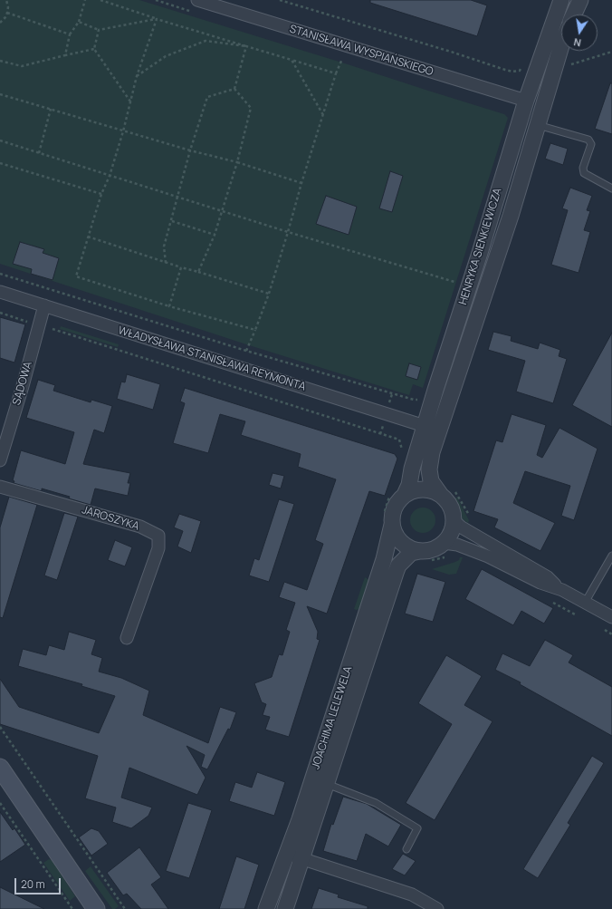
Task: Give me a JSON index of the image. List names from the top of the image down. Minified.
{"streets":{"street":["STANISŁAWA WYSPIAŃSKIEGO","HENRYKA SIENKIEWICZA","WŁADYSŁAWA STANISŁAWA REYMONTA","SĄDOWA","JAROSZYKA","JOACHIMA LELEWELA"]},"crossings":[["STANISŁAWA WYSPIAŃSKIEGO","HENRYKA SIENKIEWICZA"],["HENRYKA SIENKIEWICZA","WŁADYSŁAWA STANISŁAWA REYMONTA"],["HENRYKA SIENKIEWICZA","JOACHIMA LELEWELA"],["WŁADYSŁAWA STANISŁAWA REYMONTA","SĄDOWA"]],"scale_bar":"20 m","north":"bottom"}
